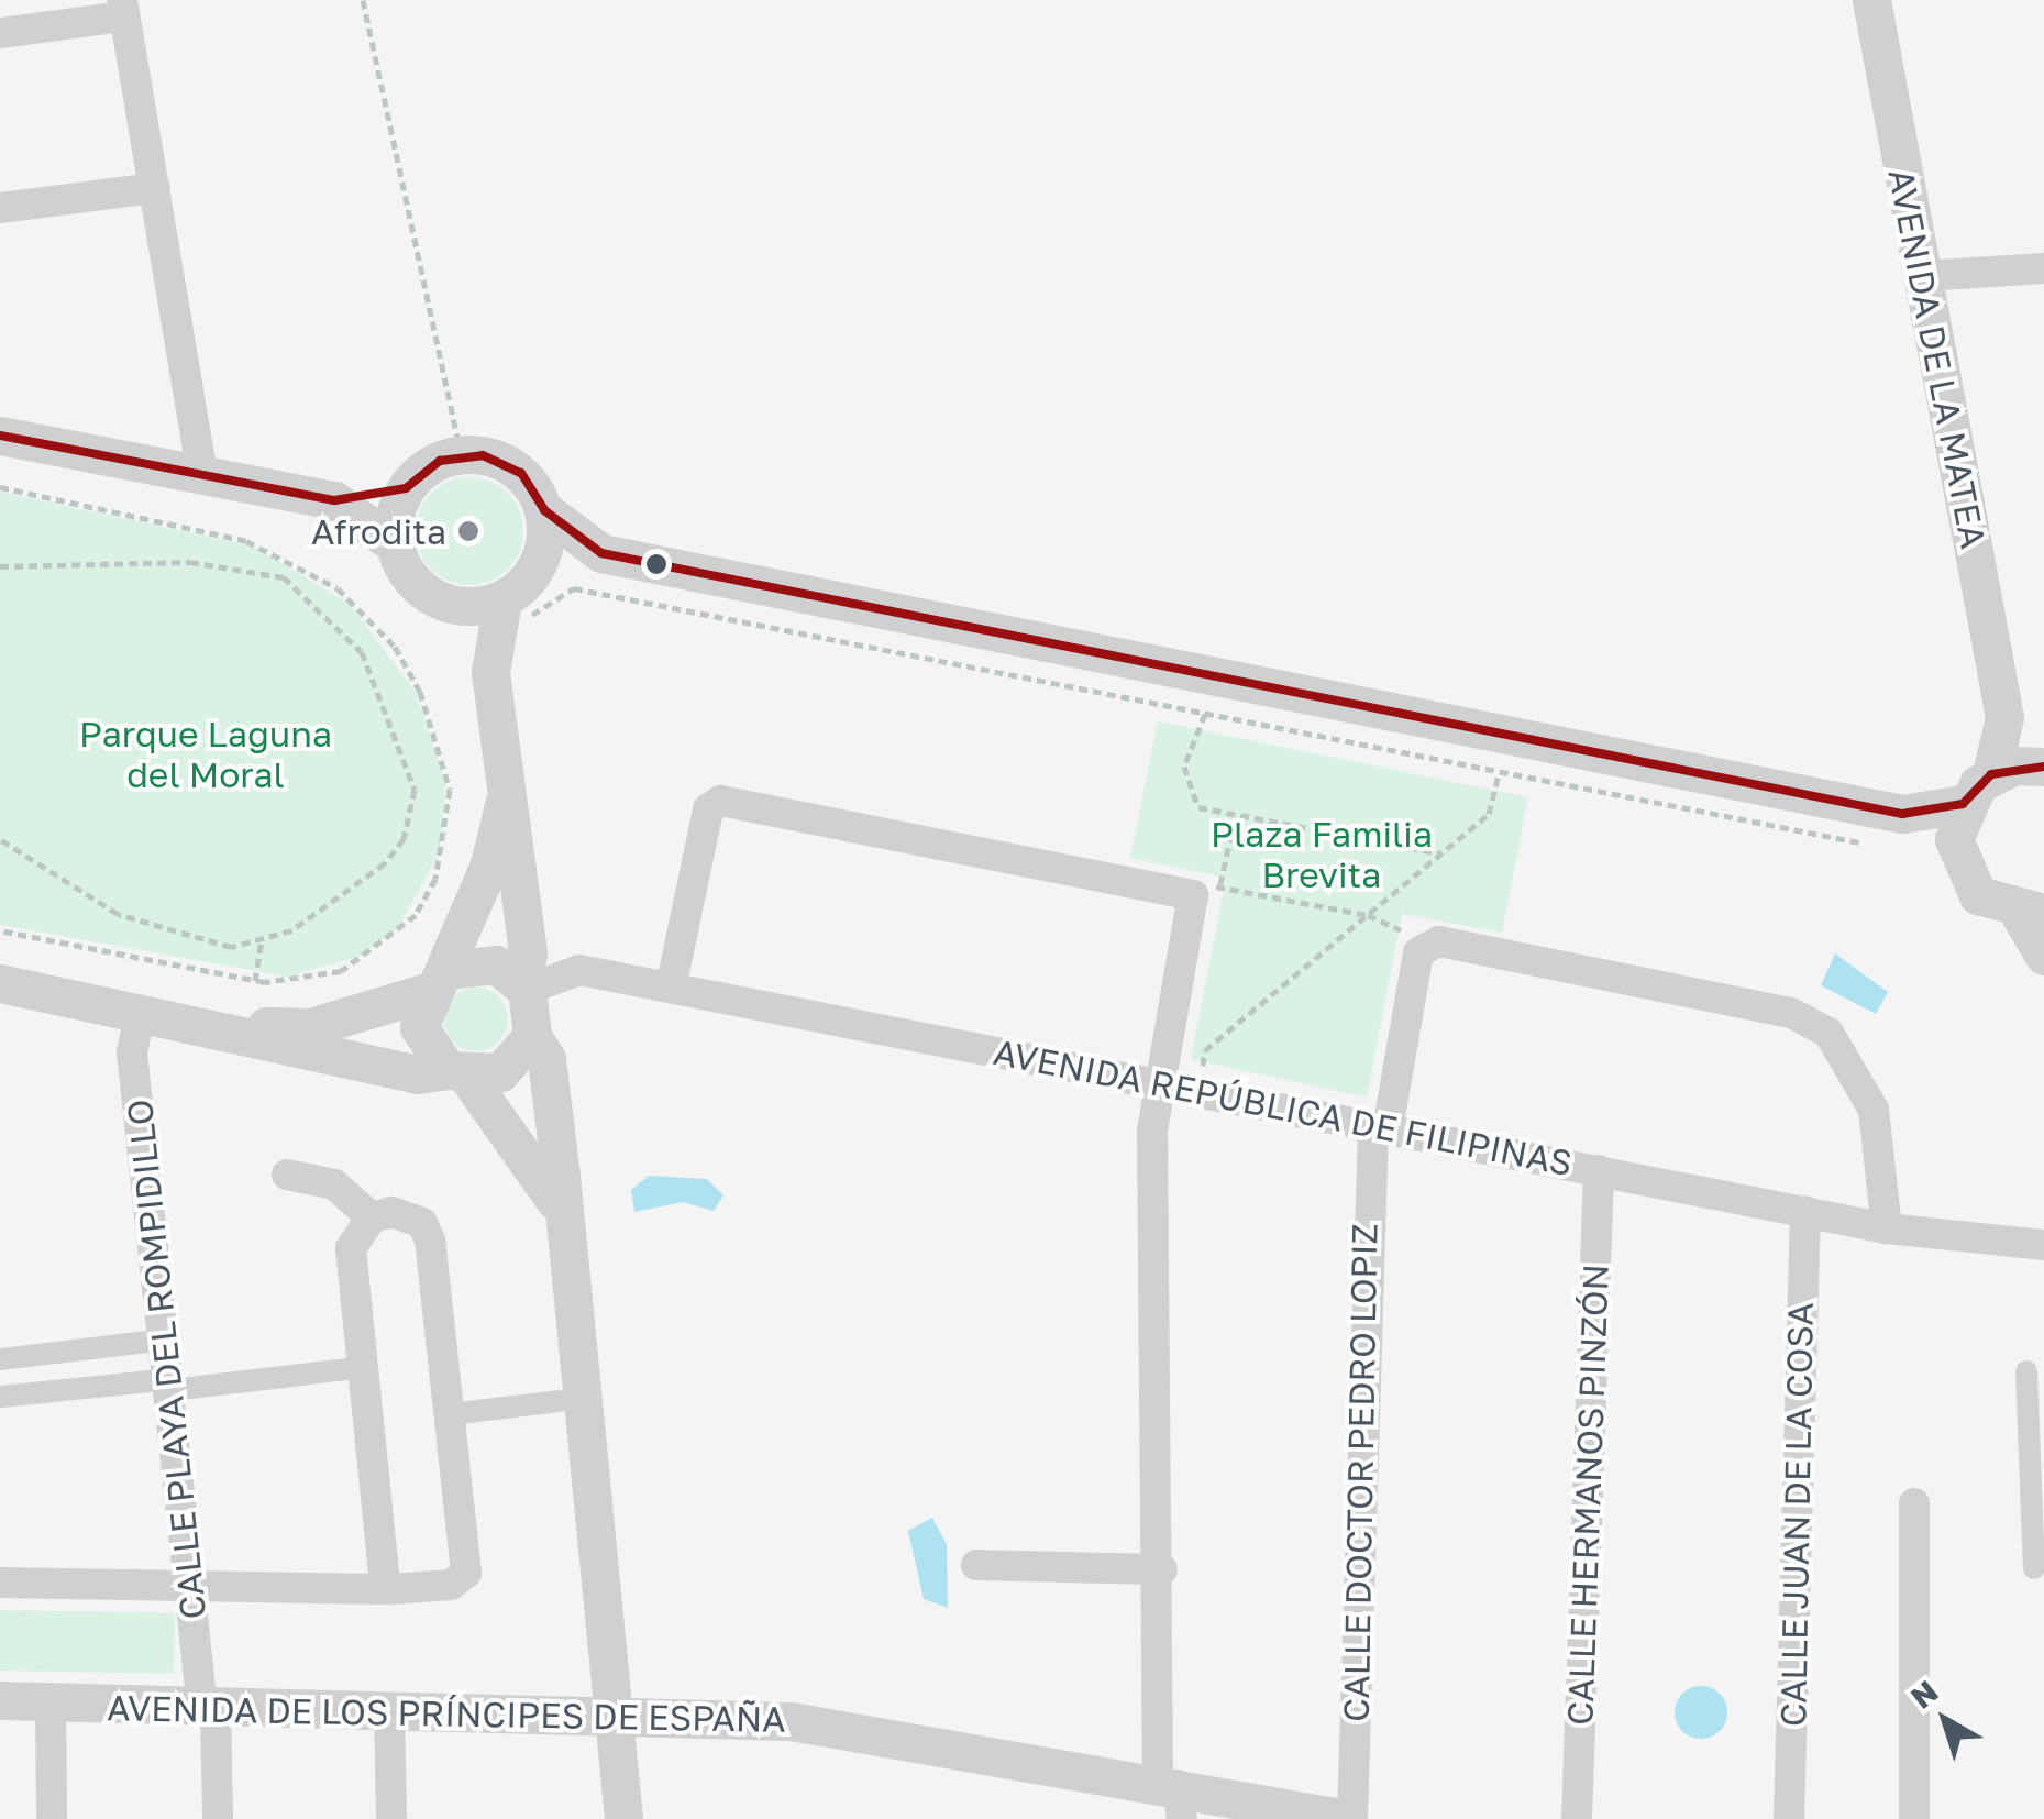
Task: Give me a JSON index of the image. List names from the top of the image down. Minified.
{"streets":{"street":["AVENIDA DE LA MATEA","AVENIDA REPÚBLICA DE FILIPINAS","CALLE PLAYA DEL ROMPIDILLO","CALLE DOCTOR PEDRO LOPIZ","CALLE HERMANOS PINZÓN","CALLE JUAN DE LA COSA","AVENIDA DE LOS PRÍNCIPES DE ESPAÑA"]},"crossings":[["AVENIDA REPÚBLICA DE FILIPINAS","CALLE DOCTOR PEDRO LOPIZ"],["AVENIDA REPÚBLICA DE FILIPINAS","CALLE HERMANOS PINZÓN"],["AVENIDA REPÚBLICA DE FILIPINAS","CALLE JUAN DE LA COSA"],["CALLE PLAYA DEL ROMPIDILLO","AVENIDA DE LOS PRÍNCIPES DE ESPAÑA"],["CALLE DOCTOR PEDRO LOPIZ","AVENIDA DE LOS PRÍNCIPES DE ESPAÑA"]],"parks":["Parque Laguna del Moral","Plaza Familia Brevita"],"places":["Afrodita"],"north":"top left"}
